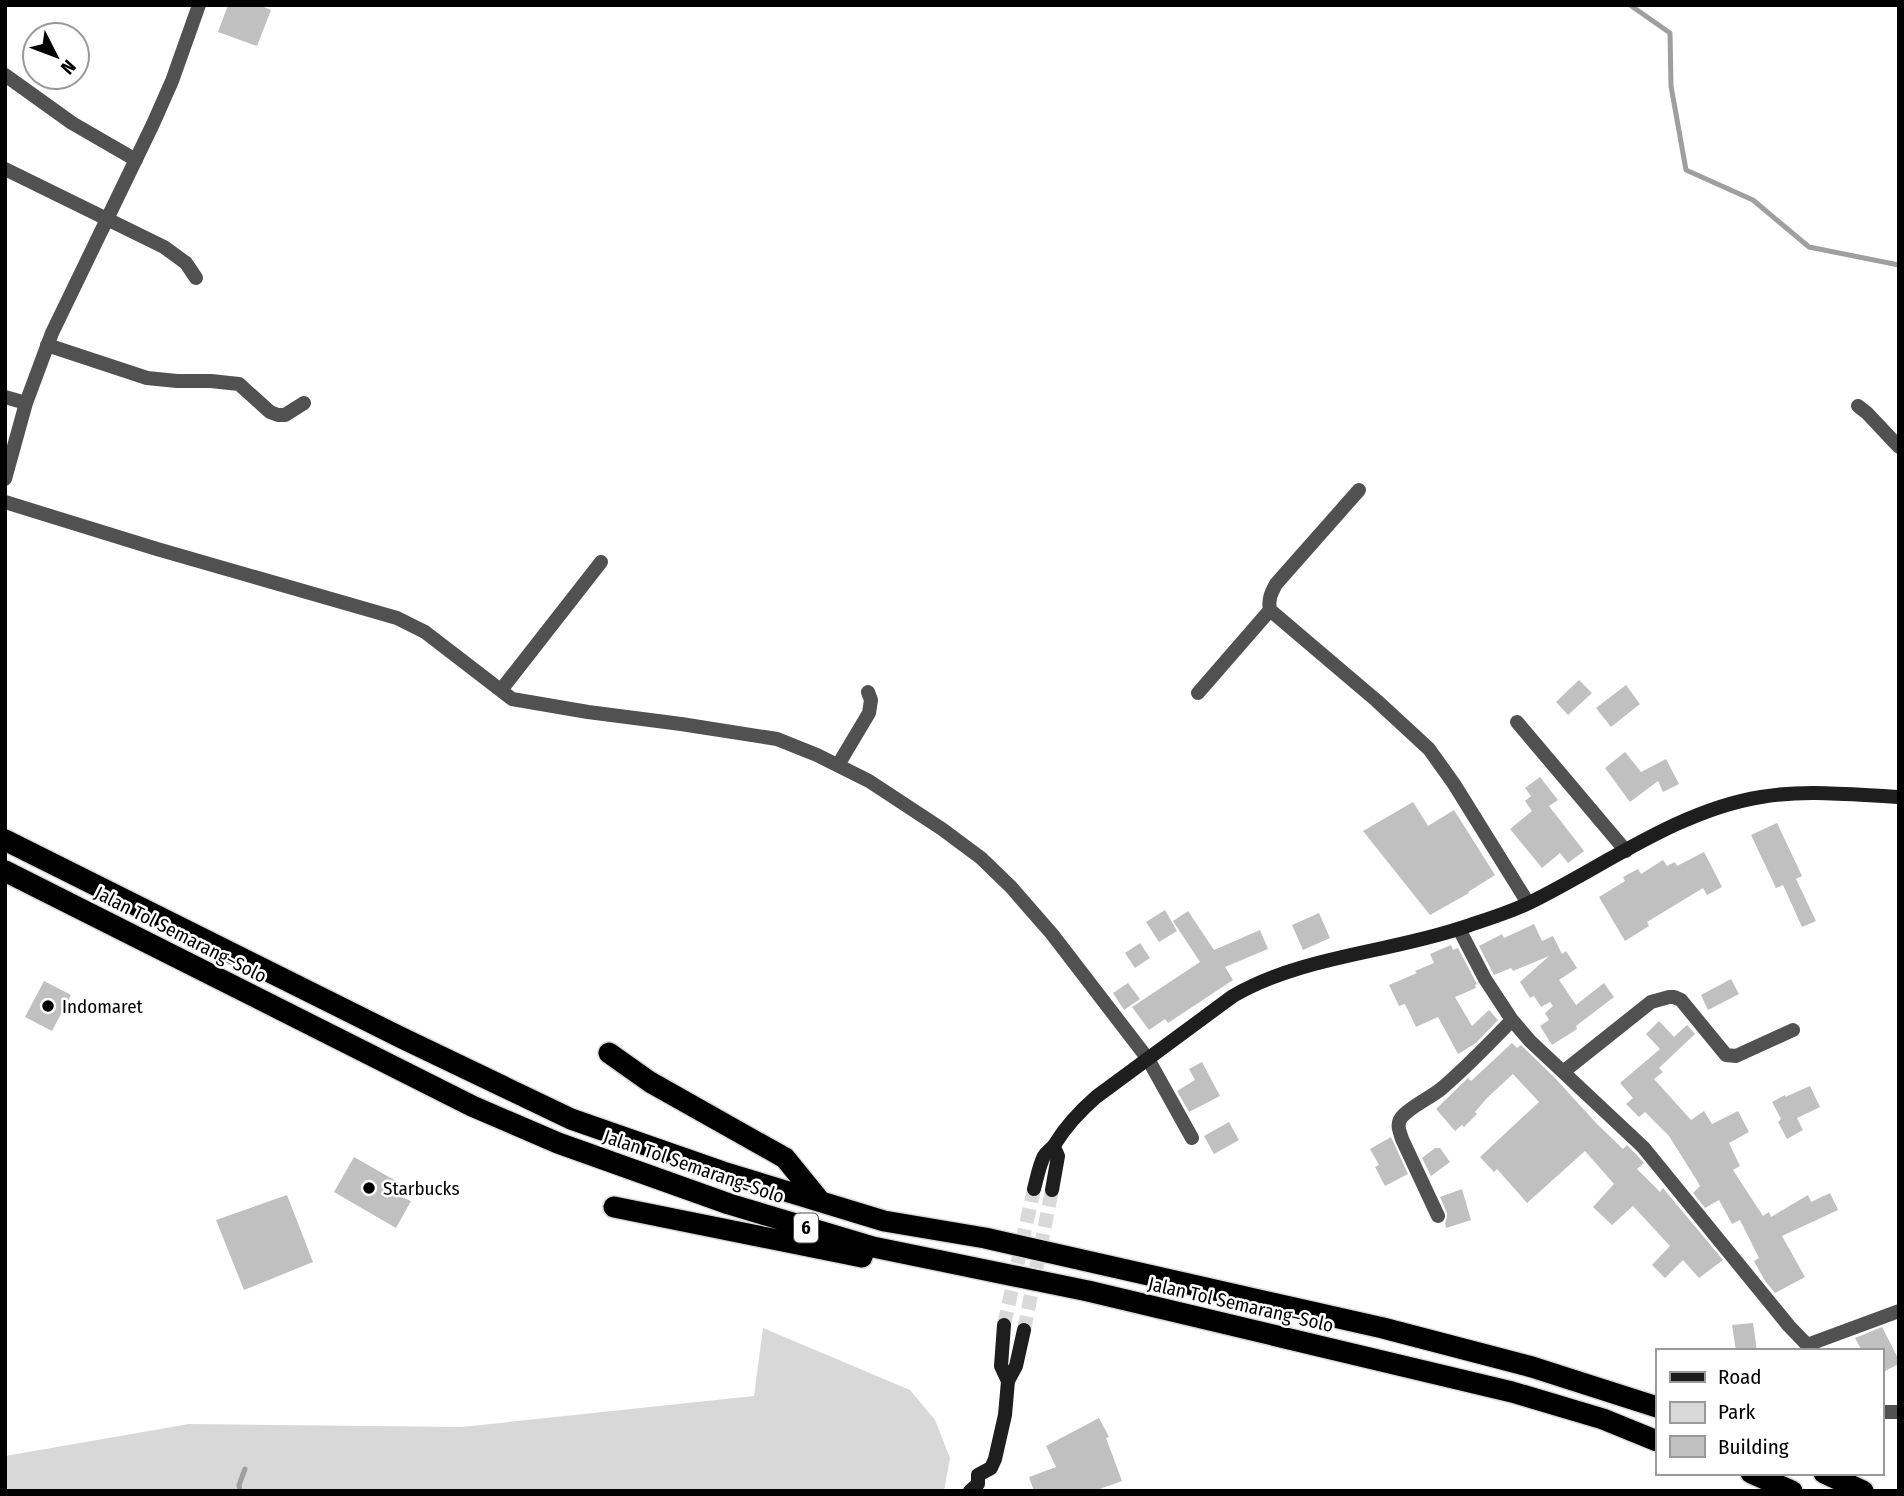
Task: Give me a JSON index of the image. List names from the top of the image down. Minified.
{"streets":{"highway":["Jalan Tol Semarang–Solo","6"]},"places":["Indomaret","Starbucks"],"legend":["Road","Park","Building"],"north":"bottom right"}
